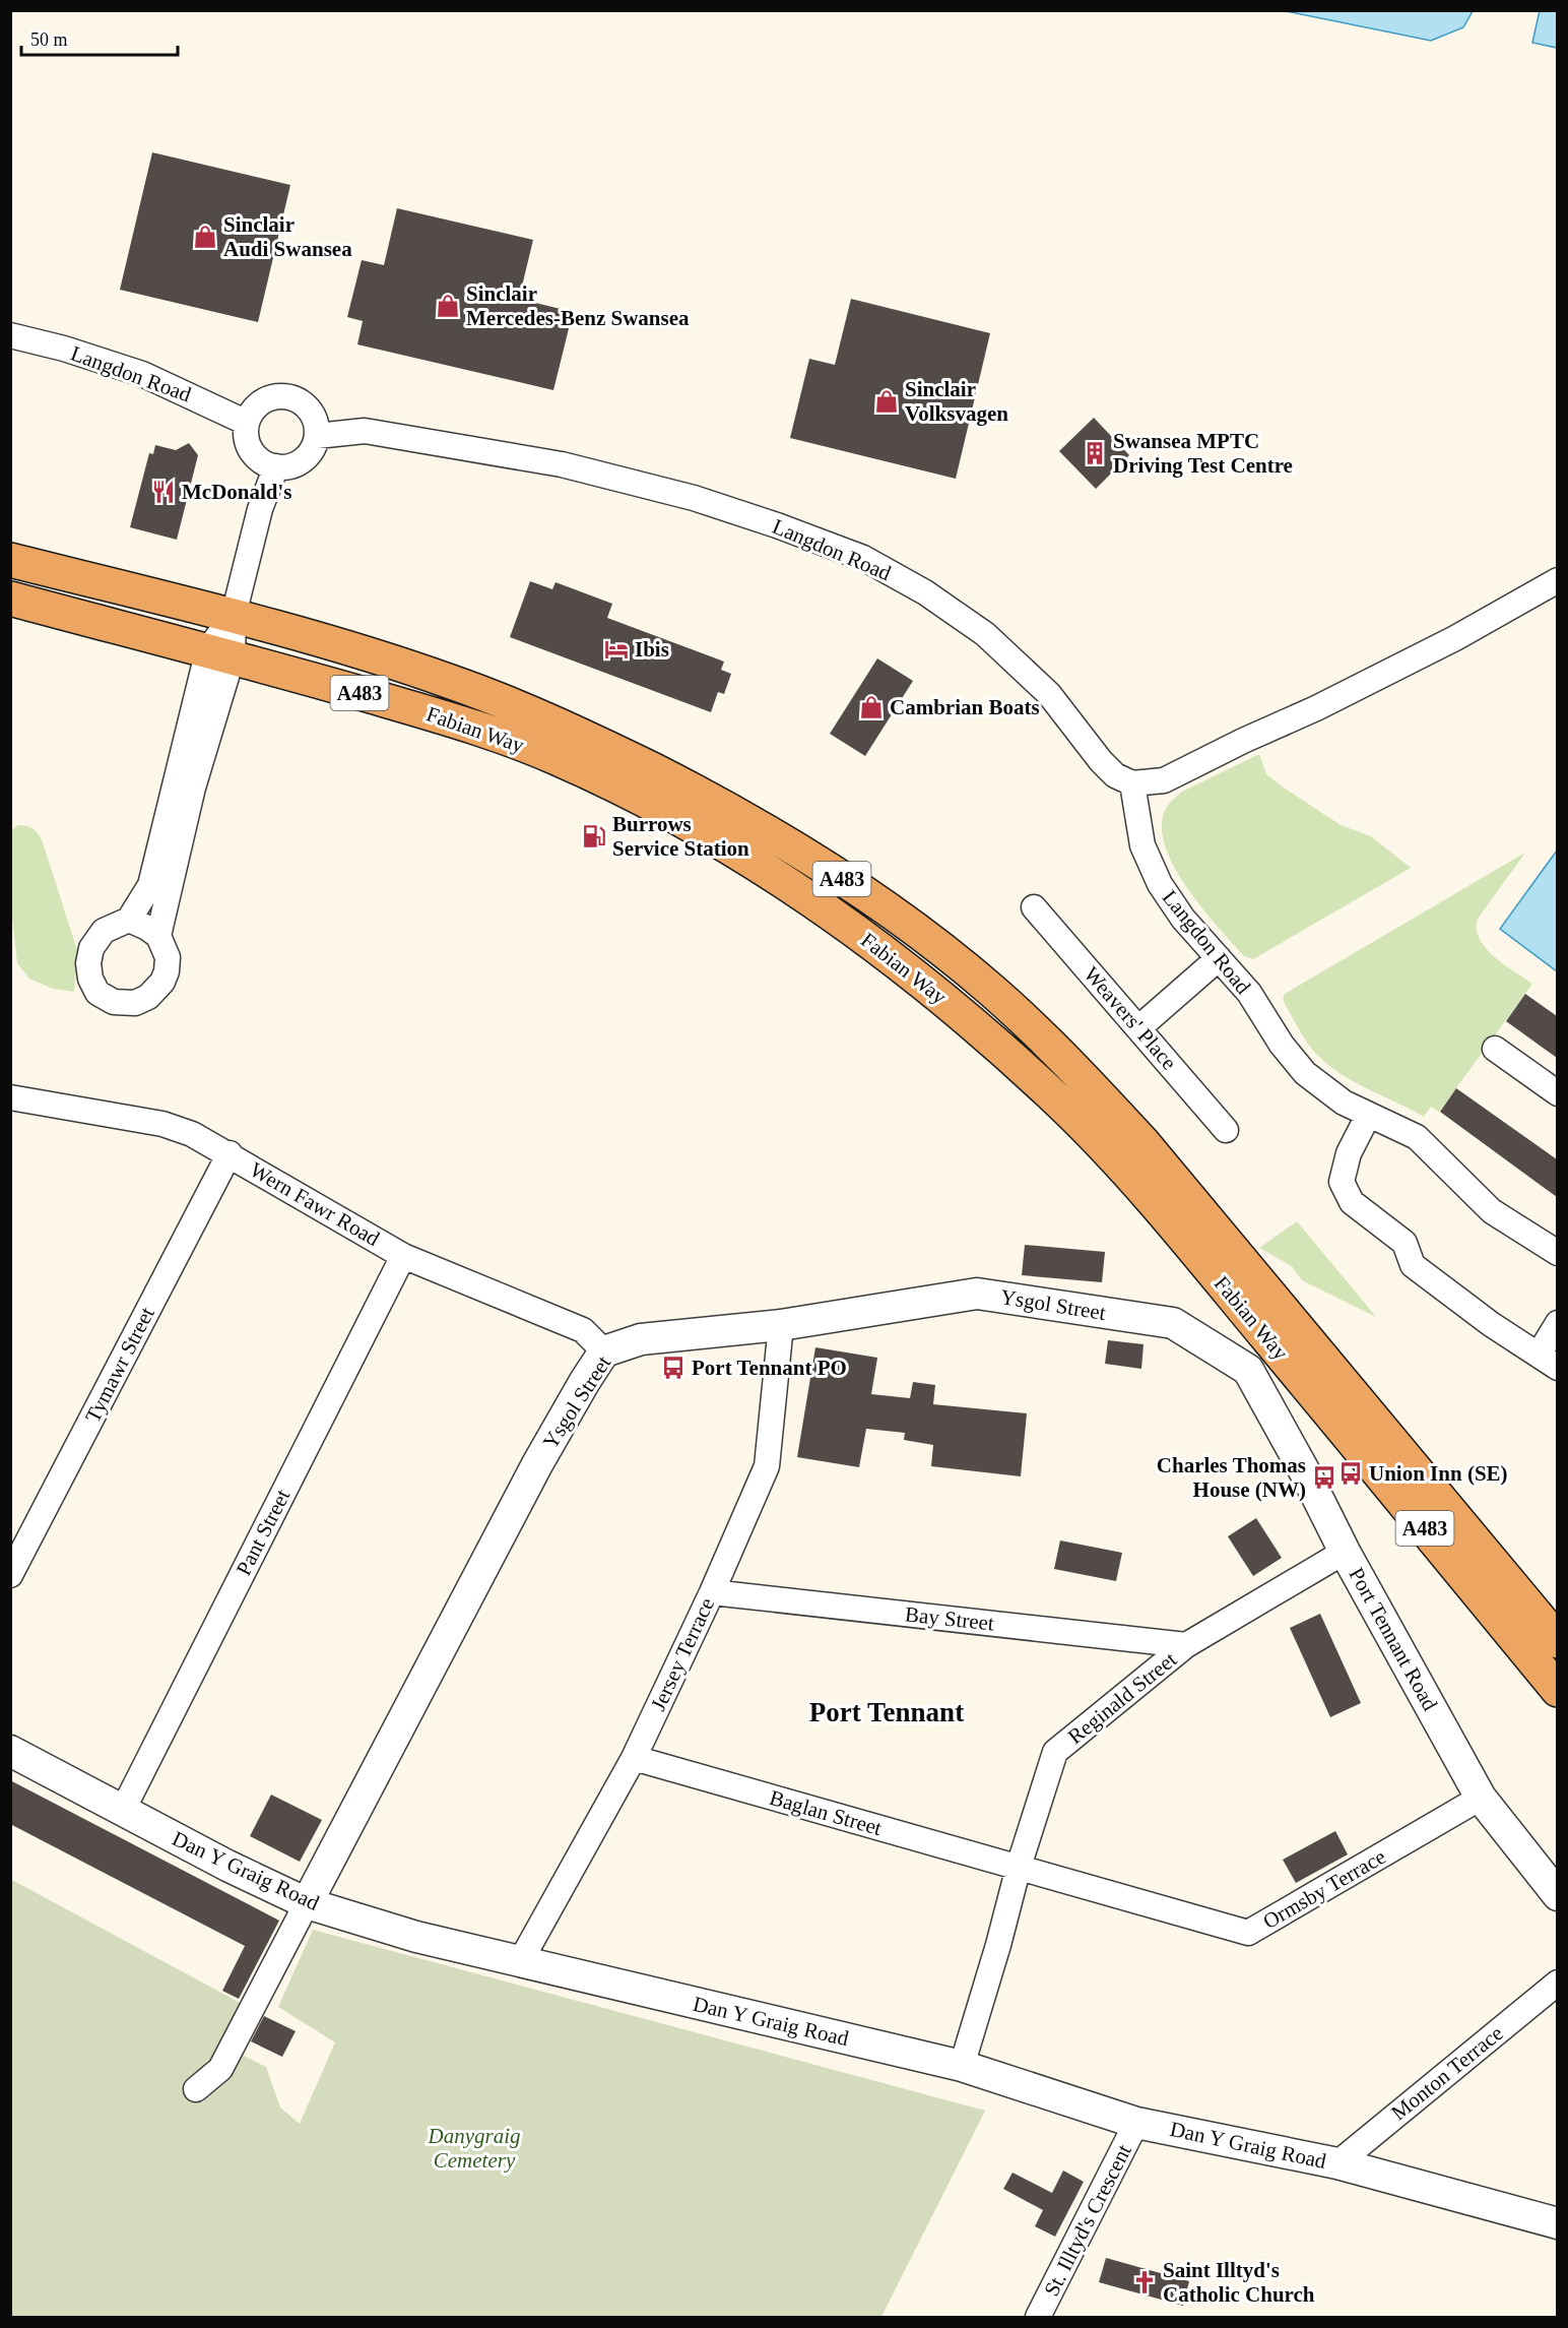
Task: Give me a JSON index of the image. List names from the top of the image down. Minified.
{"streets":{"highway":["A483","Fabian Way"],"street":["Langdon Road","Weavers' Place","Wern Fawr Road","Ysgol Street","Tymawr Street","Pant Street","Bay Street","Port Tennant Road","Jersey Terrace","Reginald Street","Baglan Street","Dan Y Graig Road","Ormsby Terrace","Monton Terrace","St. Illtyd's Crescent"]},"crossings":[["Wern Fawr Road","Ysgol Street"],["Wern Fawr Road","Tymawr Street"],["Wern Fawr Road","Pant Street"],["Ysgol Street","Port Tennant Road"],["Ysgol Street","Jersey Terrace"],["Ysgol Street","Dan Y Graig Road"],["Pant Street","Dan Y Graig Road"],["Bay Street","Jersey Terrace"],["Bay Street","Reginald Street"],["Port Tennant Road","Reginald Street"],["Port Tennant Road","Ormsby Terrace"],["Jersey Terrace","Baglan Street"],["Jersey Terrace","Dan Y Graig Road"],["Reginald Street","Baglan Street"],["Reginald Street","Dan Y Graig Road"],["Reginald Street","Ormsby Terrace"],["Baglan Street","Ormsby Terrace"],["Dan Y Graig Road","Monton Terrace"],["Dan Y Graig Road","St. Illtyd's Crescent"]],"districts":["Port Tennant"],"parks":["Danygraig Cemetery"],"places":{"shop":["Sinclair Audi Swansea","Sinclair Mercedes-Benz Swansea","Sinclair Volksvagen","Cambrian Boats"],"building":["Swansea MPTC Driving Test Centre"],"restaurant":["McDonald's"],"hotel":["Ibis"],"fuel station":["Burrows Service Station"],"bus stop":["Port Tennant PO","Union Inn (SE)","Charles Thomas House (NW)"],"church":["Saint Illtyd's Catholic Church"]},"scale_bar":"50 m"}
